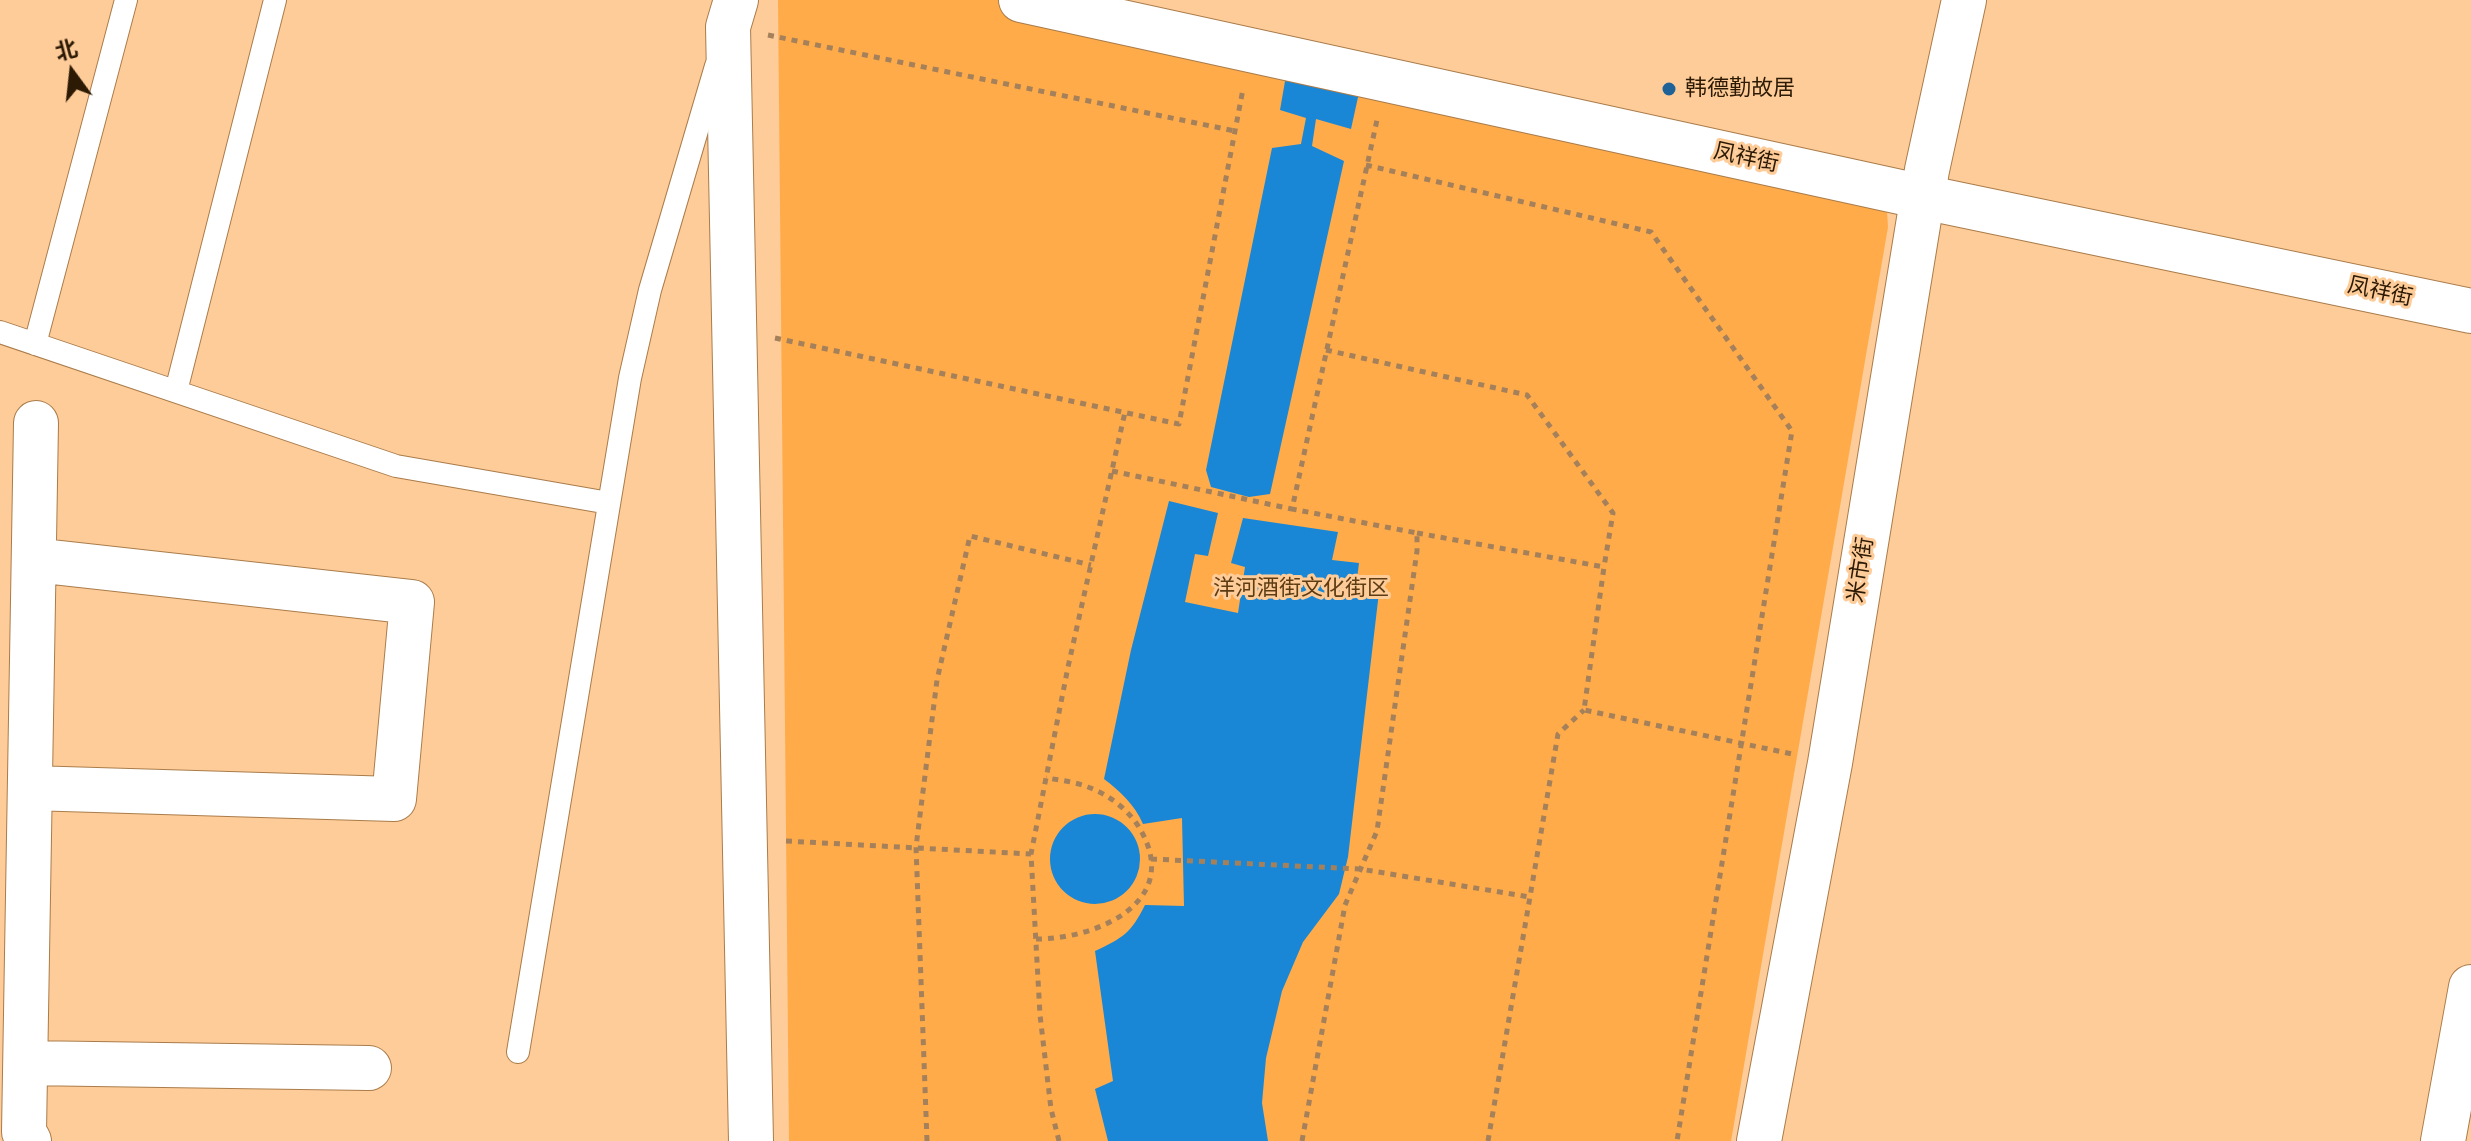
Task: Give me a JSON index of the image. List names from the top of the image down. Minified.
{"streets":{"street":["凤祥街","米市街"]},"crossings":[["凤祥街","米市街"]],"parks":["洋河酒街文化街区"],"places":["韩德勤故居"],"north":"top"}
